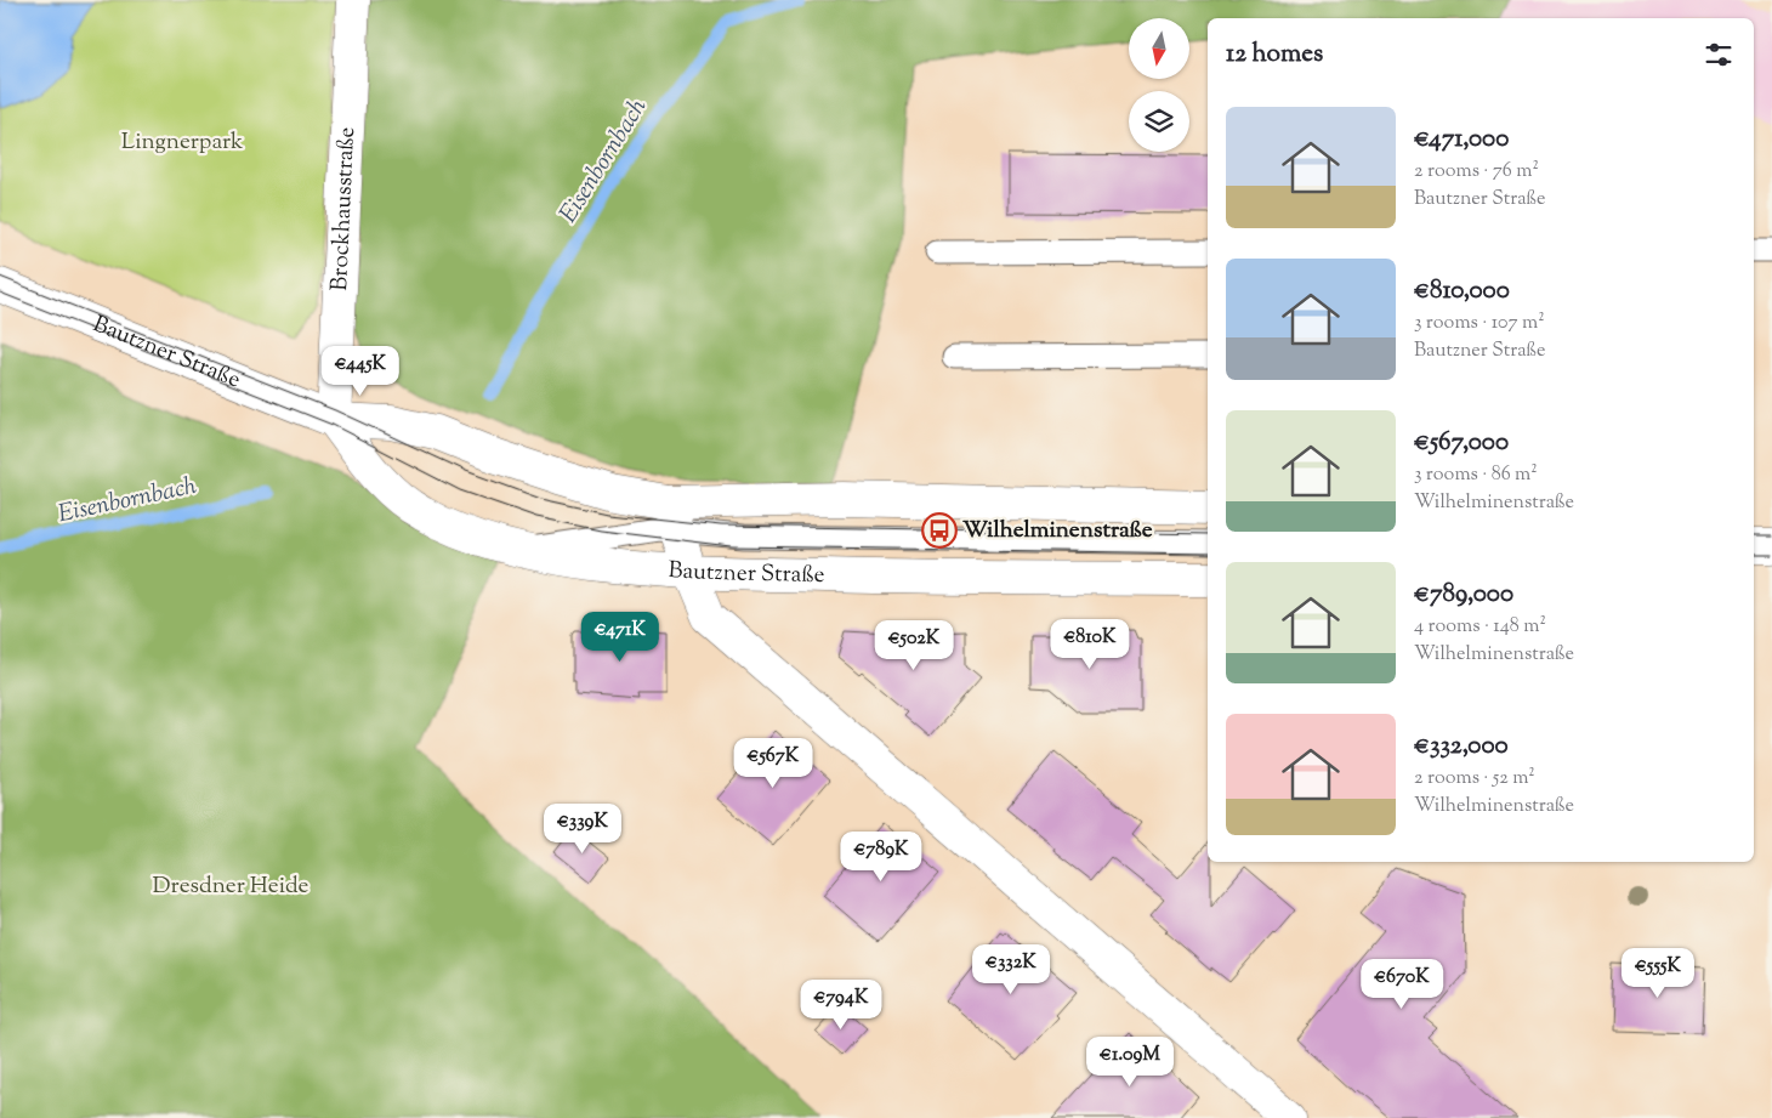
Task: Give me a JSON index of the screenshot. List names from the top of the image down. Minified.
{"streets":{"main road":["Brockhausstraße","Bautzner Straße"]},"crossings":[["Brockhausstraße","Bautzner Straße"]],"water":["Eisenbornbach"],"parks":["Lingnerpark","Dresdner Heide"],"places":{"bus stop":["Wilhelminenstraße"]},"north":"bottom","page":{"heading":"12 homes","list":[{"name":"€471,000","note":"2 rooms · 76 m² · Bautzner Straße"},{"name":"€810,000","note":"3 rooms · 107 m² · Bautzner Straße"},{"name":"€567,000","note":"3 rooms · 86 m² · Wilhelminenstraße"},{"name":"€789,000","note":"4 rooms · 148 m² · Wilhelminenstraße"},{"name":"€332,000","note":"2 rooms · 52 m² · Wilhelminenstraße"}],"price":["€445K","€471K","€810K","€502K","€567K","€339K","€789K","€332K","€555K","€670K","€794K","€1.09M"]}}
